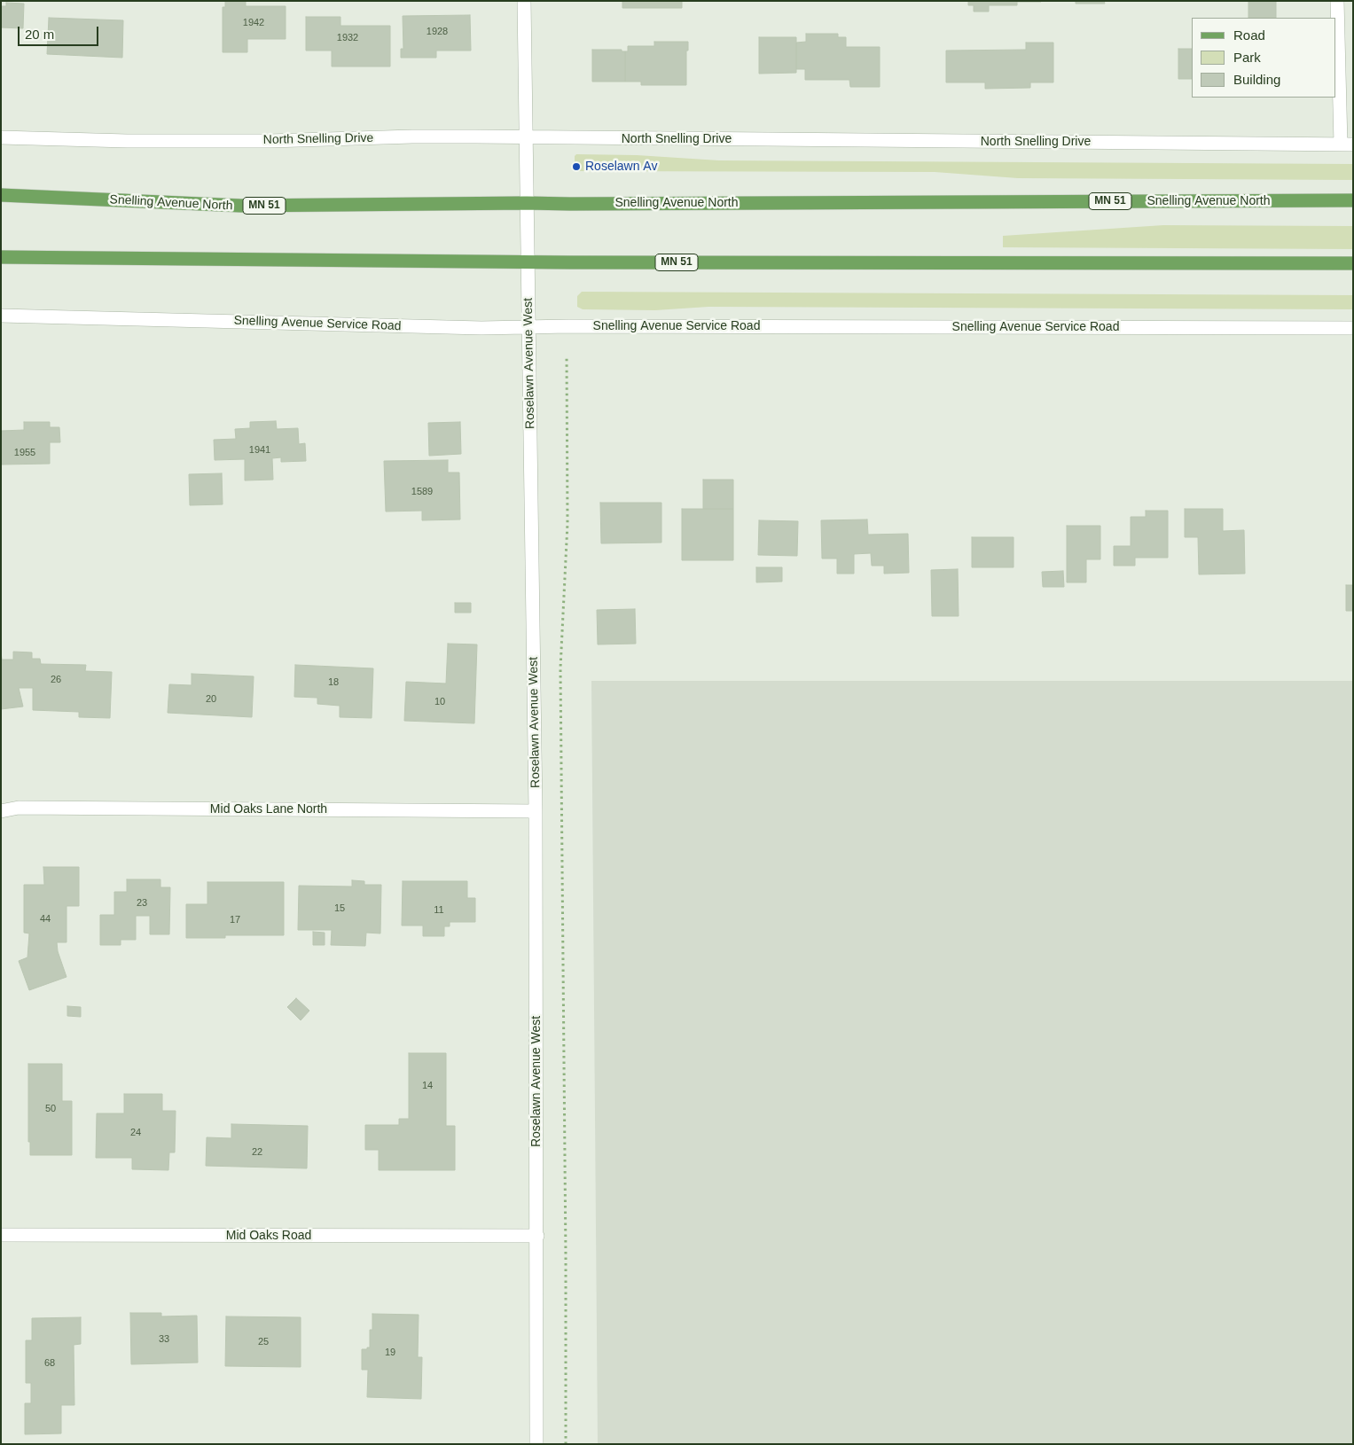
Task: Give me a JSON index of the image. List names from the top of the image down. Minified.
{"streets":{"main road":["MN 51","Snelling Avenue North"],"street":["North Snelling Drive","Snelling Avenue Service Road","Roselawn Avenue West","Mid Oaks Lane North","Mid Oaks Road"]},"crossings":[["North Snelling Drive","Roselawn Avenue West"],["MN 51","Roselawn Avenue West"],["Snelling Avenue North","Roselawn Avenue West"],["Snelling Avenue Service Road","Roselawn Avenue West"],["Roselawn Avenue West","Mid Oaks Lane North"],["Roselawn Avenue West","Mid Oaks Road"]],"places":["Roselawn Av"],"house_numbers":["1942","1928","1932","1941","1955","1589","26","18","20","10","23","15","11","44","17","14","50","24","22","33","25","19","68"],"legend":["Road","Park","Building"],"scale_bar":"20 m"}
